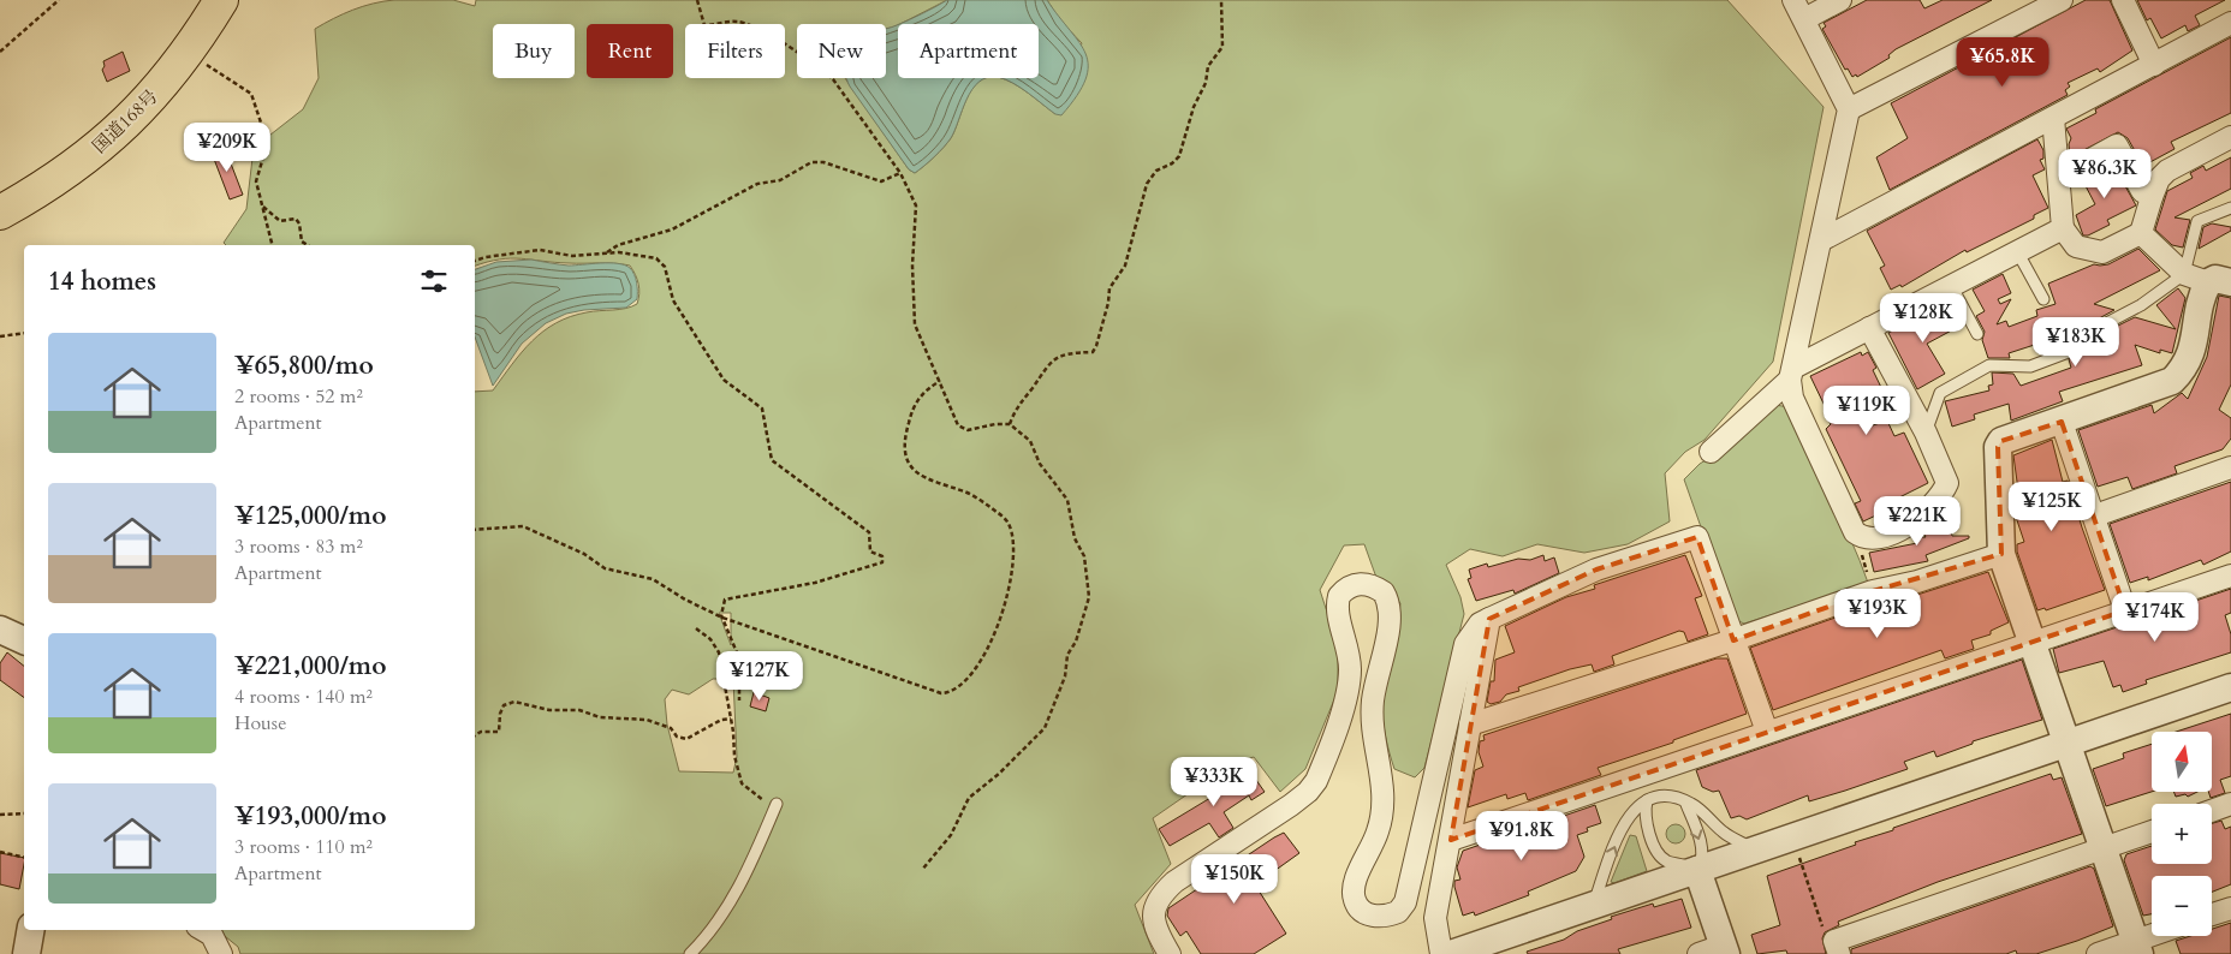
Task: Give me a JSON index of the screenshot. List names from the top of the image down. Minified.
{"streets":{"highway":["国道168号"]},"north":"top","page":{"chip":["Buy","Rent","Filters","New","Apartment"],"price":["¥65.8K","¥209K","¥86.3K","¥128K","¥183K","¥119K","¥125K","¥221K","¥193K","¥174K","¥127K","¥333K","¥91.8K","¥150K"],"heading":"14 homes","list":[{"name":"¥65,800/mo","note":"2 rooms · 52 m² · Apartment"},{"name":"¥125,000/mo","note":"3 rooms · 83 m² · Apartment"},{"name":"¥221,000/mo","note":"4 rooms · 140 m² · House"},{"name":"¥193,000/mo","note":"3 rooms · 110 m² · Apartment"}],"map_buttons":["+","−"]}}
